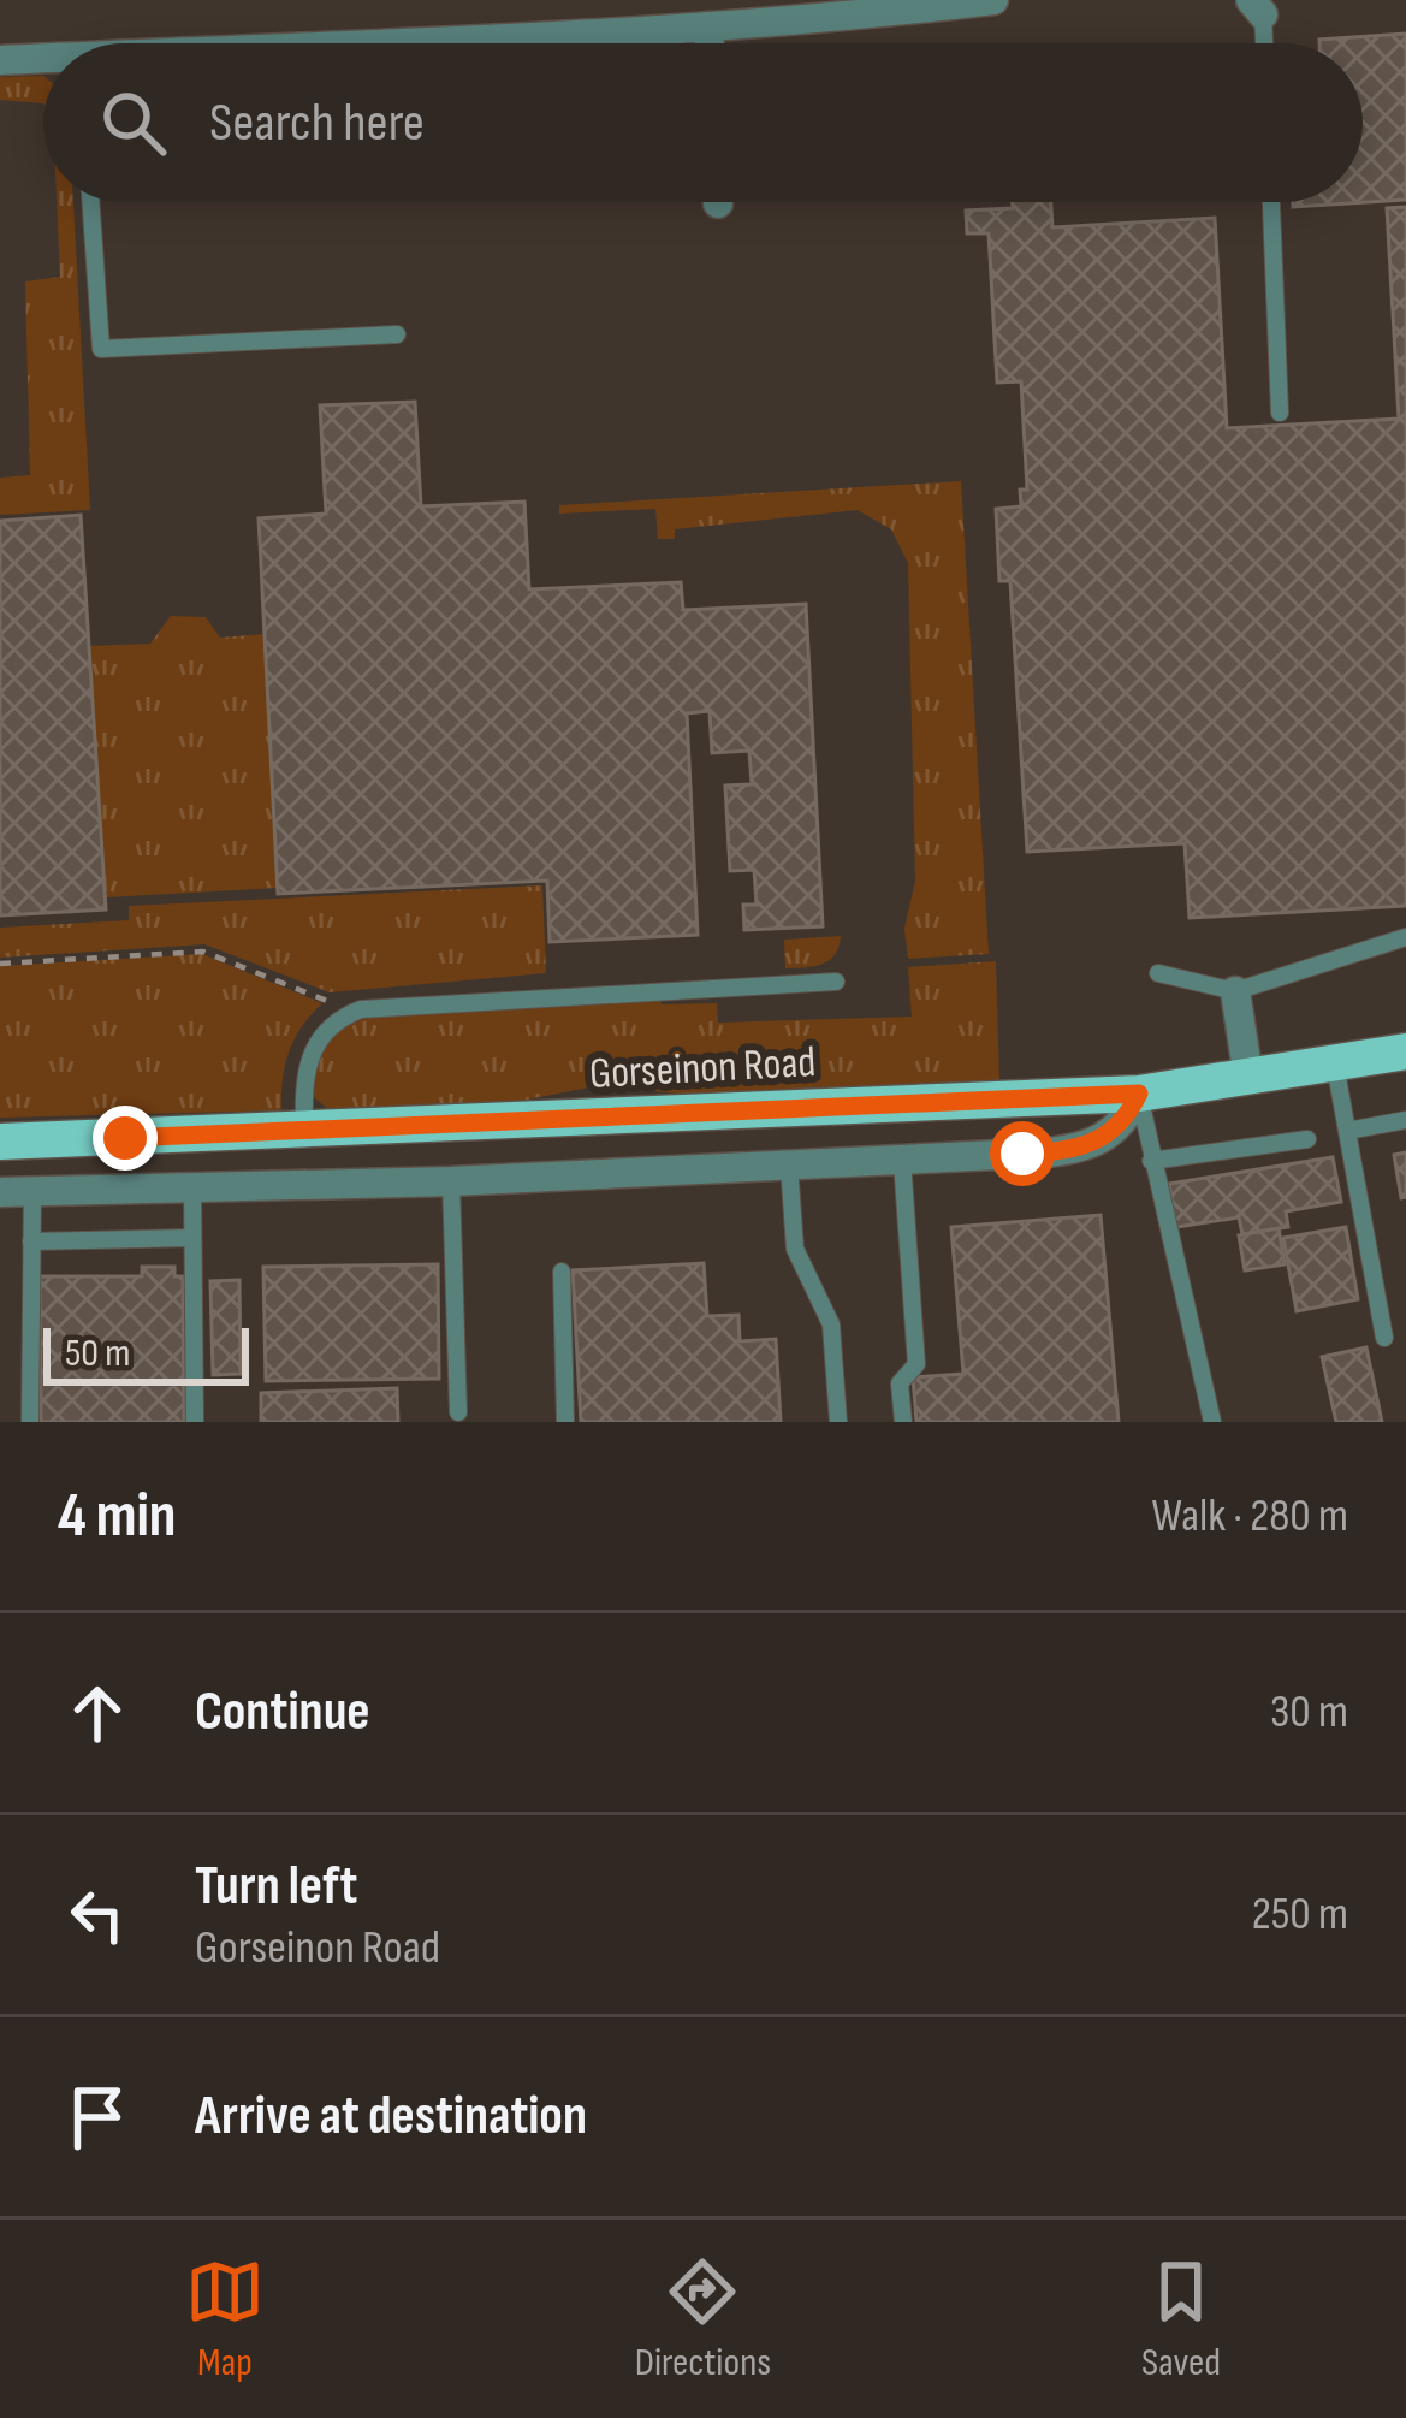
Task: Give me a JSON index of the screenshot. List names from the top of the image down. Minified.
{"streets":{"main road":["Gorseinon Road"]},"scale_bar":"50 m","page":{"search":"Search here","scale":"50 m","heading":["4 min","Walk · 280 m"],"list":[["Continue","30 m"],["Turn left","Gorseinon Road","250 m"],"Arrive at destination"],"nav":["Map","Directions","Saved"]}}
